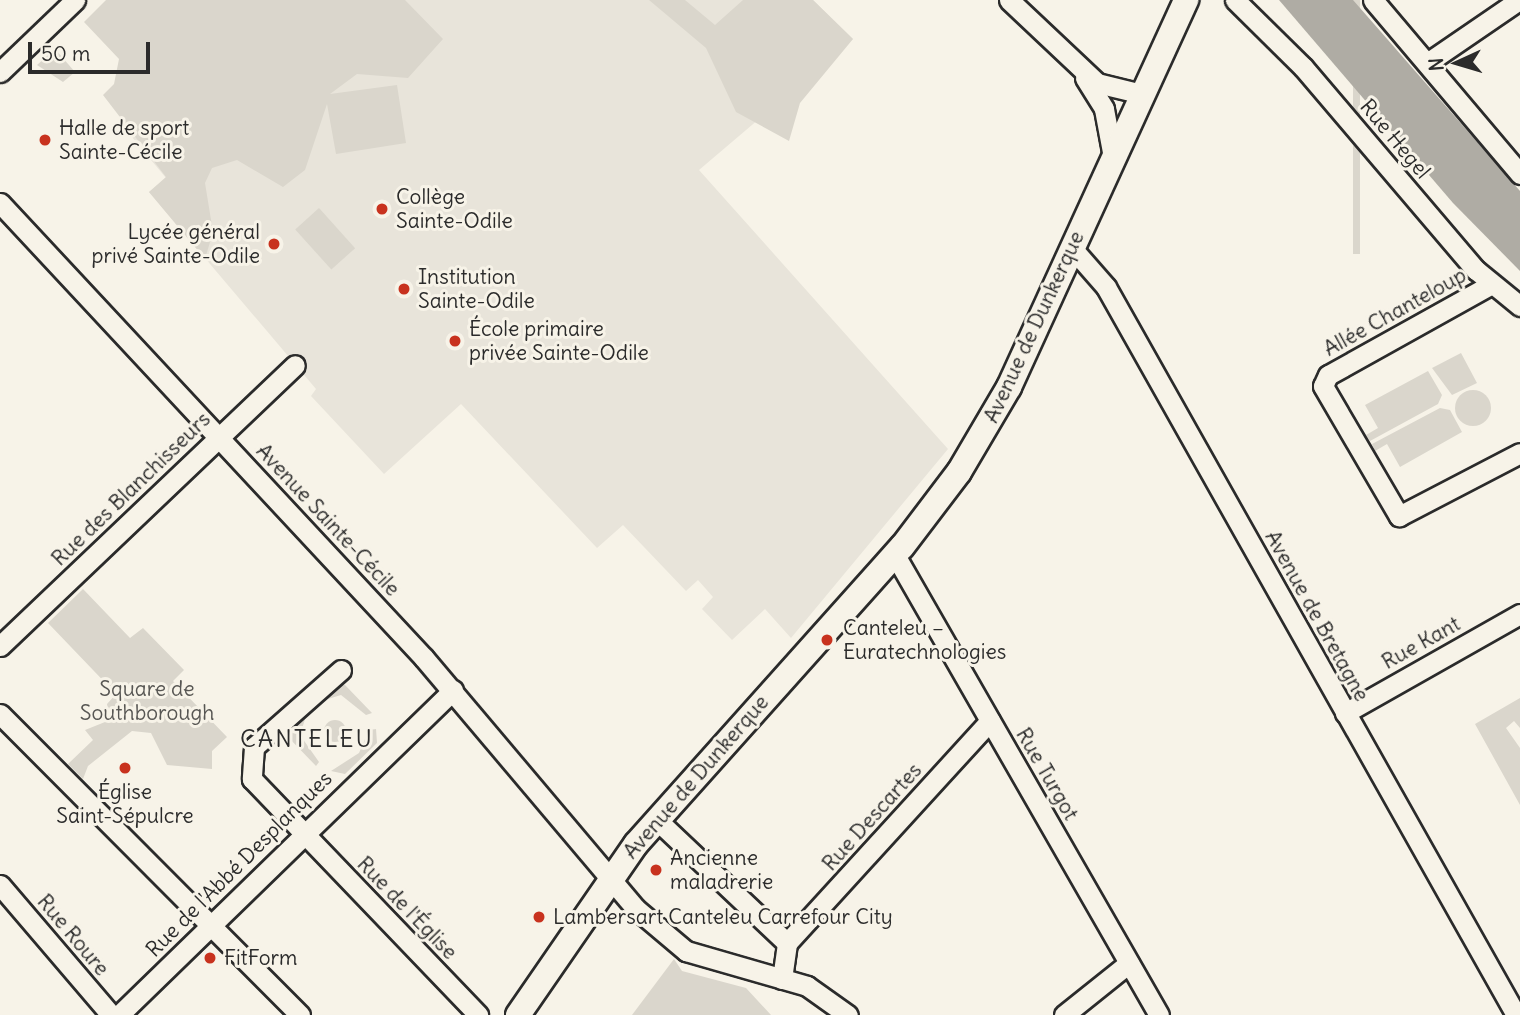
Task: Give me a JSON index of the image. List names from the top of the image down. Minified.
{"streets":{"main road":["Avenue de Dunkerque"],"street":["Rue Hegel","Allée Chanteloup","Rue des Blanchisseurs","Avenue Sainte-Cécile","Avenue de Bretagne","Rue Kant","Rue Turgot","Rue Descartes","Rue de l'Abbé Desplanques","Rue de l'Église","Rue Roure"]},"crossings":[["Rue Hegel","Allée Chanteloup"],["Avenue de Dunkerque","Avenue Sainte-Cécile"],["Avenue de Dunkerque","Avenue de Bretagne"],["Avenue de Dunkerque","Rue Turgot"],["Rue des Blanchisseurs","Avenue Sainte-Cécile"],["Avenue Sainte-Cécile","Rue de l'Abbé Desplanques"],["Avenue de Bretagne","Rue Kant"],["Rue Turgot","Rue Descartes"],["Rue de l'Abbé Desplanques","Rue de l'Église"]],"districts":["CANTELEU"],"parks":["Square de Southborough"],"places":["Halle de sport Sainte-Cécile","Collège Sainte-Odile","Lycée général privé Sainte-Odile","Institution Sainte-Odile","École primaire privée Sainte-Odile","Canteleu – Euratechnologies","Église Saint-Sépulcre","Ancienne maladrerie","Lambersart Canteleu Carrefour City","FitForm"],"scale_bar":"50 m","north":"left"}
